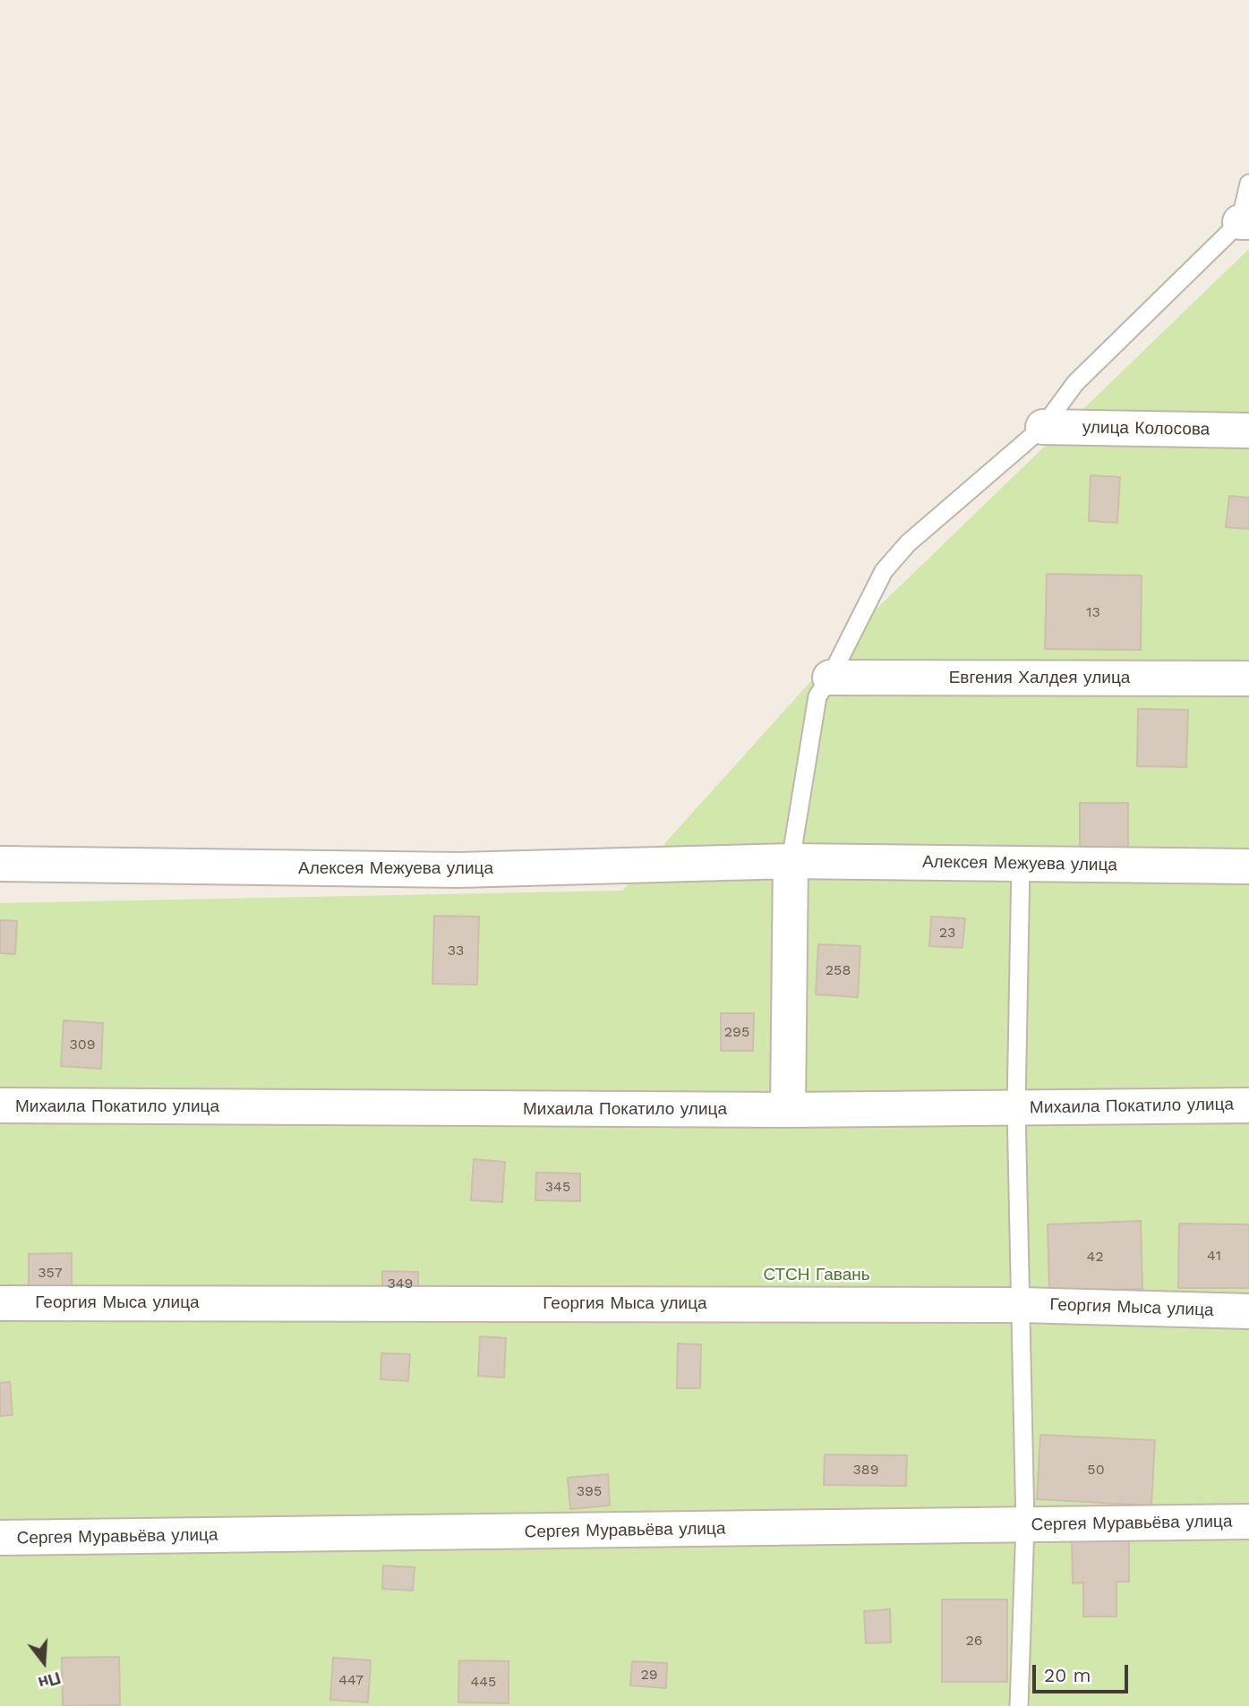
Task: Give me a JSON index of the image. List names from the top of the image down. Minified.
{"streets":{"street":["улица Колосова","Евгения Халдея улица","Алексея Межуева улица","Михаила Покатило улица","Георгия Мыса улица","Сергея Муравьёва улица"]},"parks":["СТСН Гавань"],"house_numbers":["13","23","33","258","295","309","345","41","42","357","349","389","50","395","26","29","447","445"],"scale_bar":"20 m","north":"bottom"}
